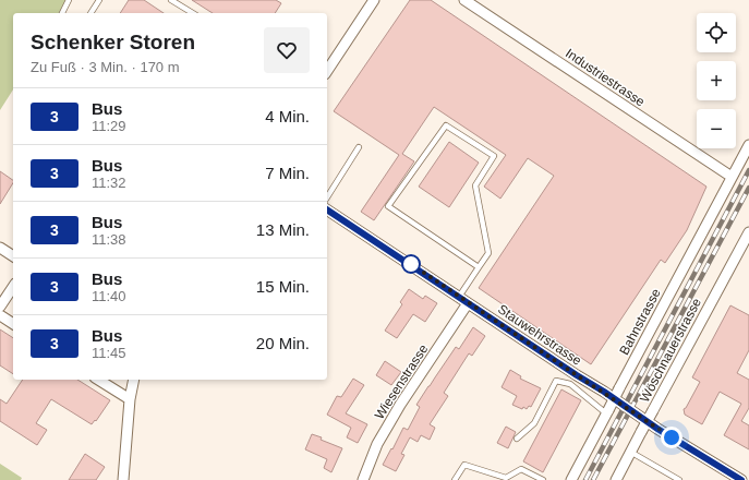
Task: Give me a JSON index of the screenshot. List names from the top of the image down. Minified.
{"streets":{"street":["Industriestrasse","Bahnstrasse","Stauwehrstrasse","Wöschnauerstrasse","Wiesenstrasse"]},"crossings":[["Industriestrasse","Bahnstrasse"],["Stauwehrstrasse","Wiesenstrasse"]],"lines":["bus line 3"],"page":{"map_buttons":["+","−"],"heading":["Schenker Storen","Zu Fuß · 3 Min. · 170 m"],"list":[{"mark":"3","name":"Bus","note":"11:29","value":"4 Min."},{"mark":"3","name":"Bus","note":"11:32","value":"7 Min."},{"mark":"3","name":"Bus","note":"11:38","value":"13 Min."},{"mark":"3","name":"Bus","note":"11:40","value":"15 Min."},{"mark":"3","name":"Bus","note":"11:45","value":"20 Min."}]}}
